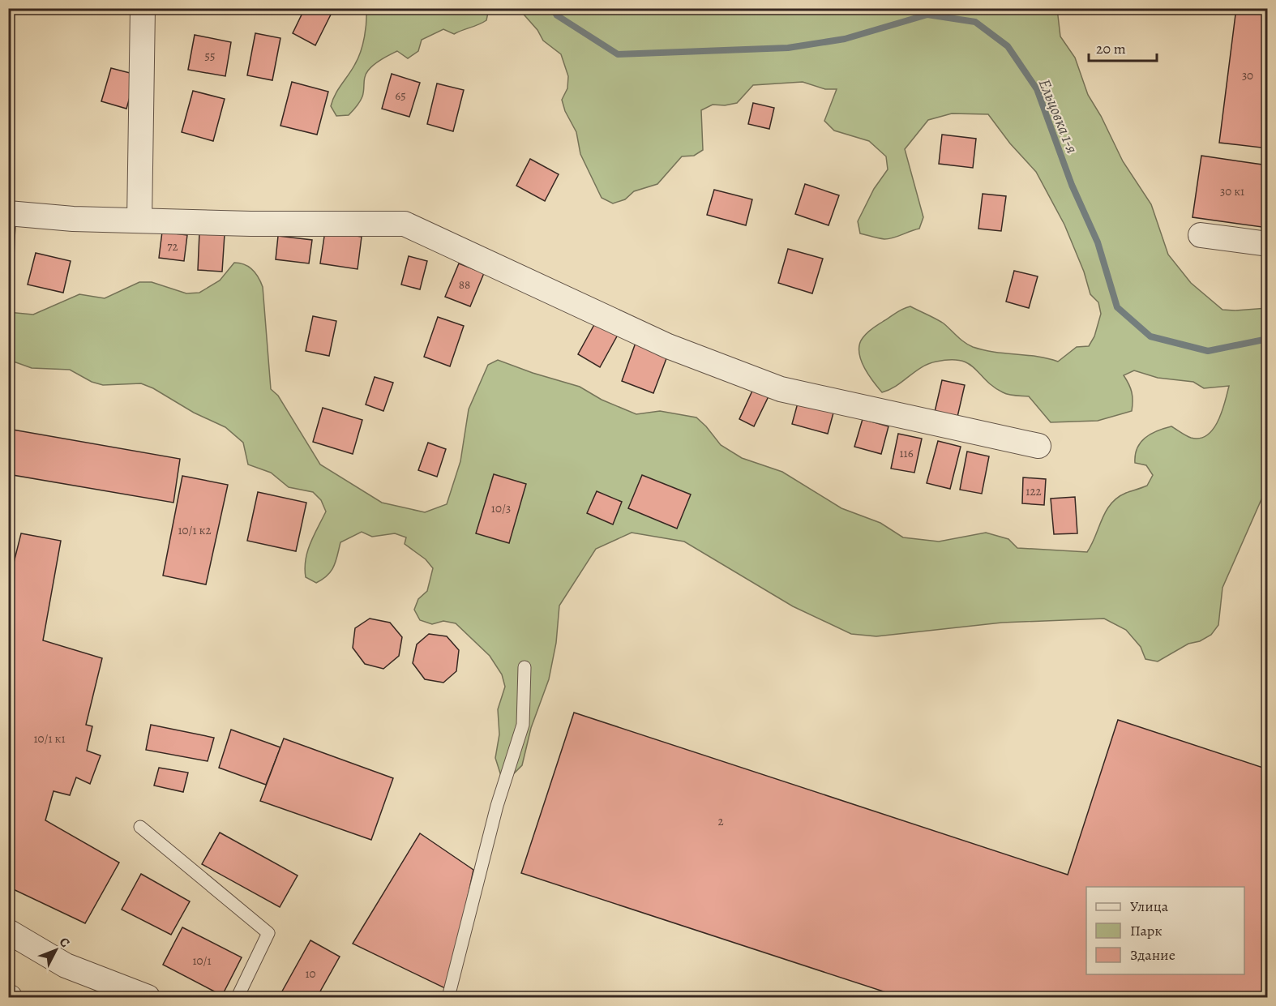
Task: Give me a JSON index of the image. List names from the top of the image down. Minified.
{"water":["Ельцовка 1-я"],"house_numbers":["55","30","65","30 к1","72","88","116","122","10/3","10/1 к2","10/1 к1","2","10/1","10"],"legend":["Улица","Парк","Здание"],"scale_bar":"20 m","north":"top right"}
